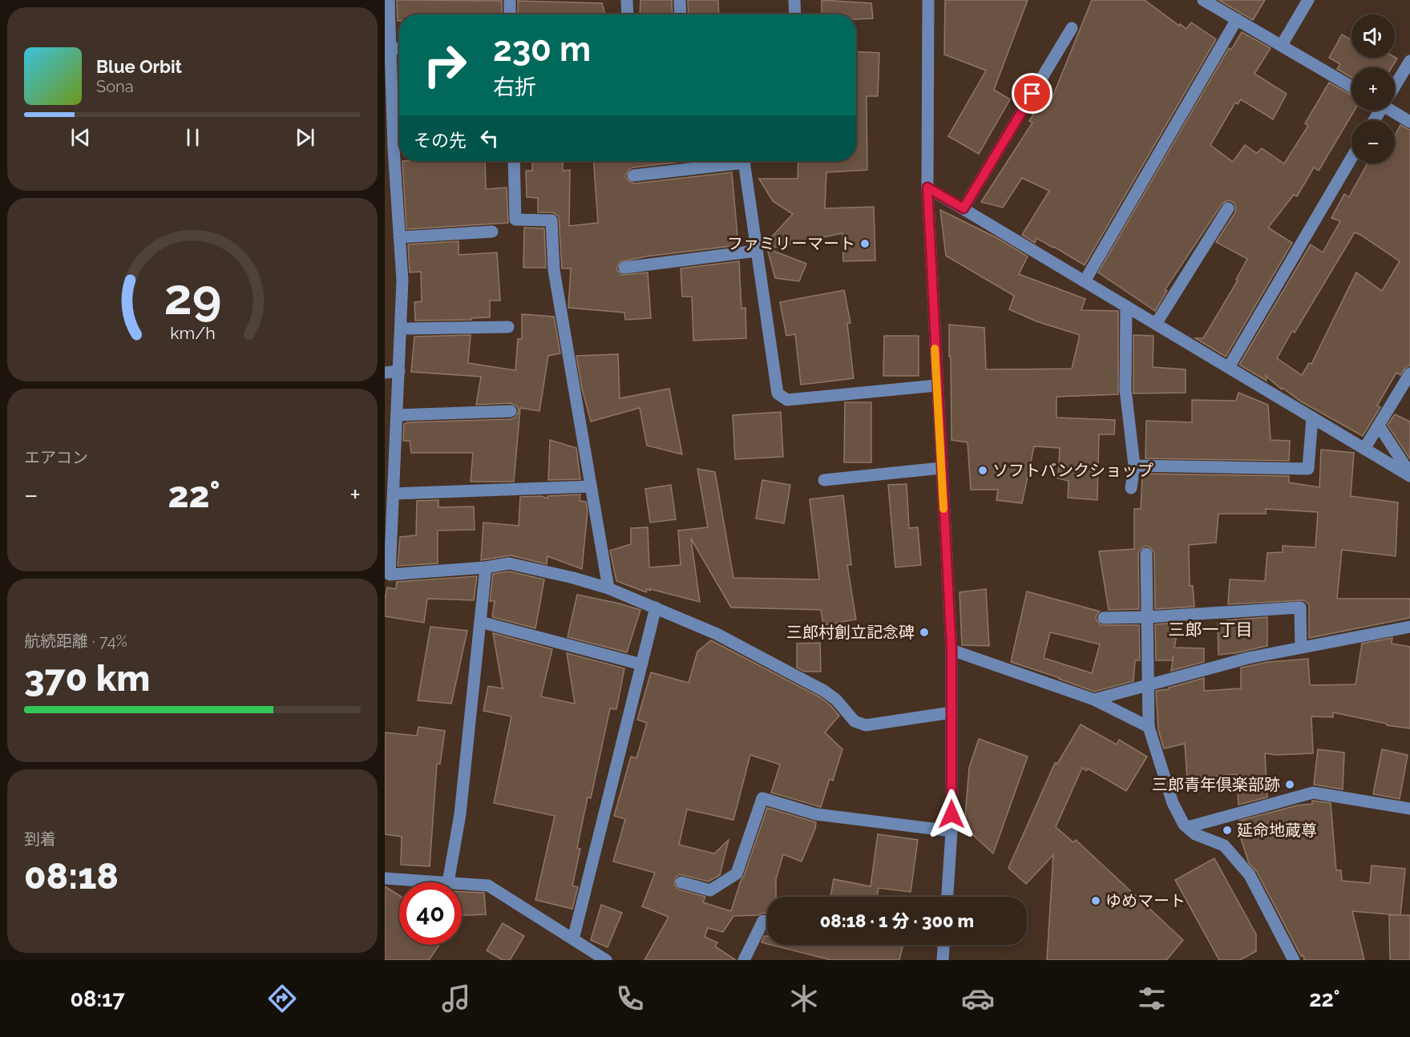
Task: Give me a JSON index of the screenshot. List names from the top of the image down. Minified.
{"districts":["三郎一丁目"],"places":["ファミリーマート","ソフトバンクショップ","三郎村創立記念碑","三郎青年倶楽部跡","延命地蔵尊","ゆめマート"],"page":{"map_buttons":["+","−"],"turn":["230 m","右折"],"song":["Blue Orbit","Sona"],"then":"その先","tile":["エアコン",["航続距離 · 74%","370 km"],["到着","08:18"]],"heat":["−","22°","+"],"limit":"40","trip":"08:18 · 1 分 · 300 m","tabs":["08:17","22°"],"gauge":["29","km/h"]}}
